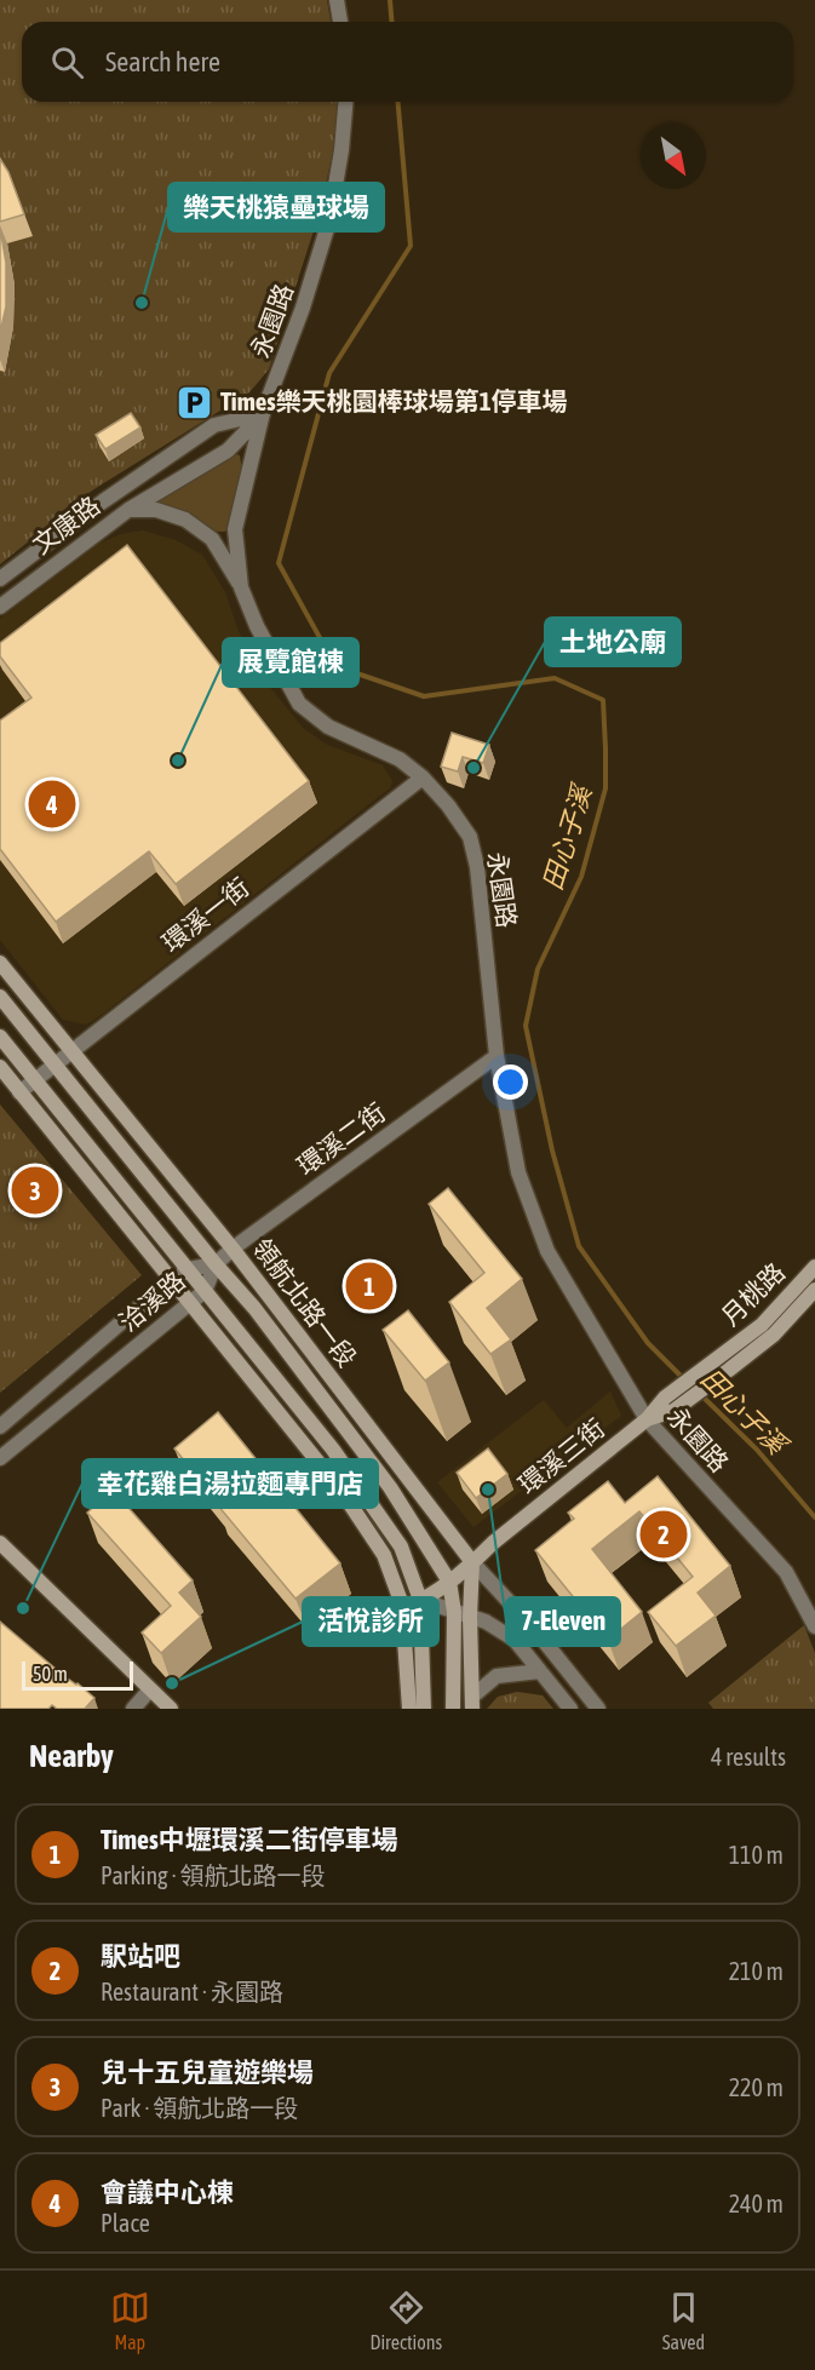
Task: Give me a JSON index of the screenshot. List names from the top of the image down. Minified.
{"streets":{"street":["永園路","文康路","環溪一街","環溪二街","月桃路","洽溪路","領航北路一段","環溪三街"]},"crossings":[["永園路","文康路"],["永園路","環溪一街"],["永園路","環溪二街"],["永園路","月桃路"],["永園路","環溪三街"],["環溪一街","領航北路一段"],["環溪二街","洽溪路"],["環溪二街","領航北路一段"],["月桃路","環溪三街"],["洽溪路","領航北路一段"],["領航北路一段","環溪三街"]],"water":["田心子溪"],"places":{"other":["樂天桃猿壘球場","展覽館棟","土地公廟","7-Eleven","幸花雞白湯拉麵專門店","活悅診所"],"parking":["Times樂天桃園棒球場第1停車場"]},"scale_bar":"50 m","north":"bottom right","page":{"search":"Search here","pins":["4","3","1","2"],"scale":"50 m","heading":["Nearby","4 results"],"list":[{"mark":"1","name":"Times中壢環溪二街停車場","note":"Parking · 領航北路一段","value":"110 m"},{"mark":"2","name":"駅站吧","note":"Restaurant · 永園路","value":"210 m"},{"mark":"3","name":"兒十五兒童遊樂場","note":"Park · 領航北路一段","value":"220 m"},{"mark":"4","name":"會議中心棟","note":"Place","value":"240 m"}],"nav":["Map","Directions","Saved"]}}
